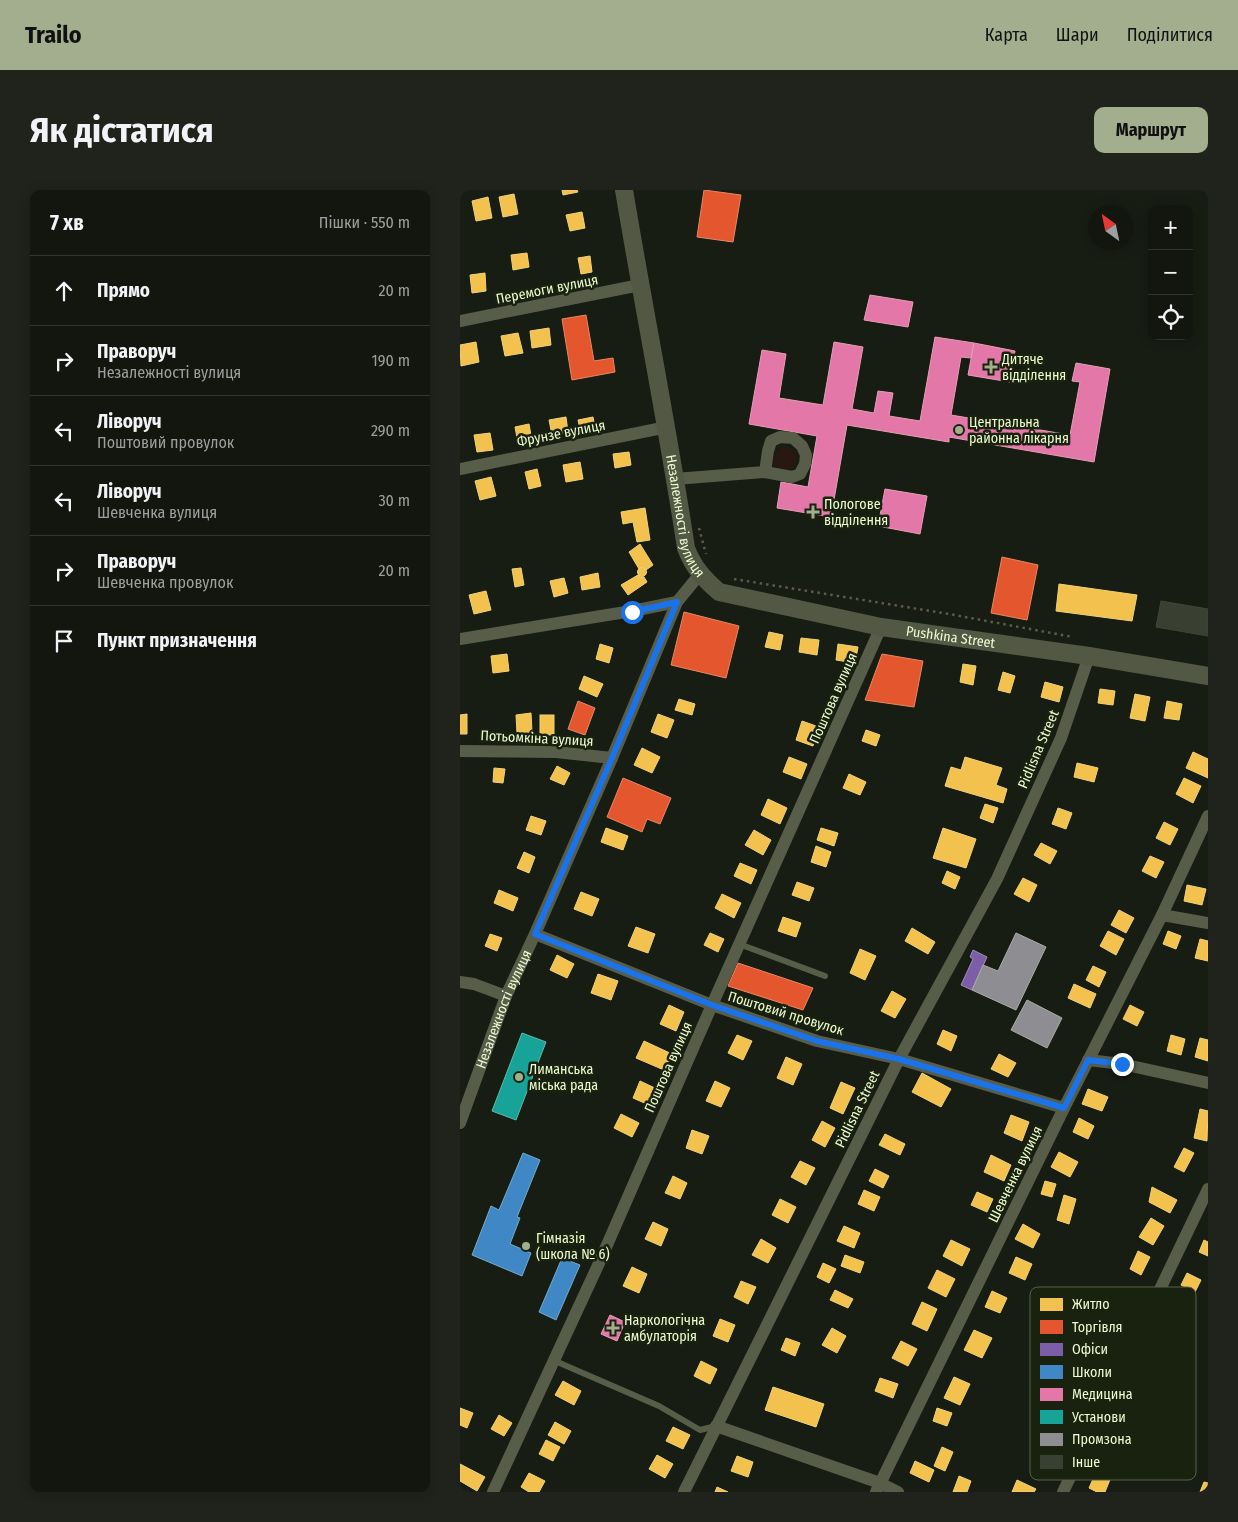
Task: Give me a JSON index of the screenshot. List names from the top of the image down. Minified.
{"streets":{"main road":["Незалежності вулиця","Pushkina Street"],"street":["Перемоги вулиця","Фрунзе вулиця","Поштова вулиця","Потьомкіна вулиця","Pidlisna Street","Поштовий провулок","Шевченка вулиця"]},"crossings":[["Перемоги вулиця","Незалежності вулиця"],["Фрунзе вулиця","Незалежності вулиця"],["Незалежності вулиця","Pushkina Street"],["Незалежності вулиця","Потьомкіна вулиця"],["Незалежності вулиця","Поштовий провулок"],["Pushkina Street","Поштова вулиця"],["Pushkina Street","Pidlisna Street"],["Поштова вулиця","Поштовий провулок"],["Pidlisna Street","Поштовий провулок"],["Поштовий провулок","Шевченка вулиця"]],"places":{"health":["Дитяче відділення","Пологове відділення","Наркологічна амбулаторія"],"other":["Центральна районна лікарня","Лиманська міська рада","Гімназія (школа № 6)"]},"legend":["Житло","Торгівля","Офіси","Школи","Медицина","Установи","Промзона","Інше"],"north":"top left","page":{"header":"Trailo","nav":["Карта","Шари","Поділитися"],"buttons":"Маршрут","title":"Як дістатися","heading":["7 хв","Пішки · 550 m"],"map_buttons":["+","−"],"list":[["Прямо","20 m"],["Праворуч","Незалежності вулиця","190 m"],["Ліворуч","Поштовий провулок","290 m"],["Ліворуч","Шевченка вулиця","30 m"],["Праворуч","Шевченка провулок","20 m"],"Пункт призначення"]}}
